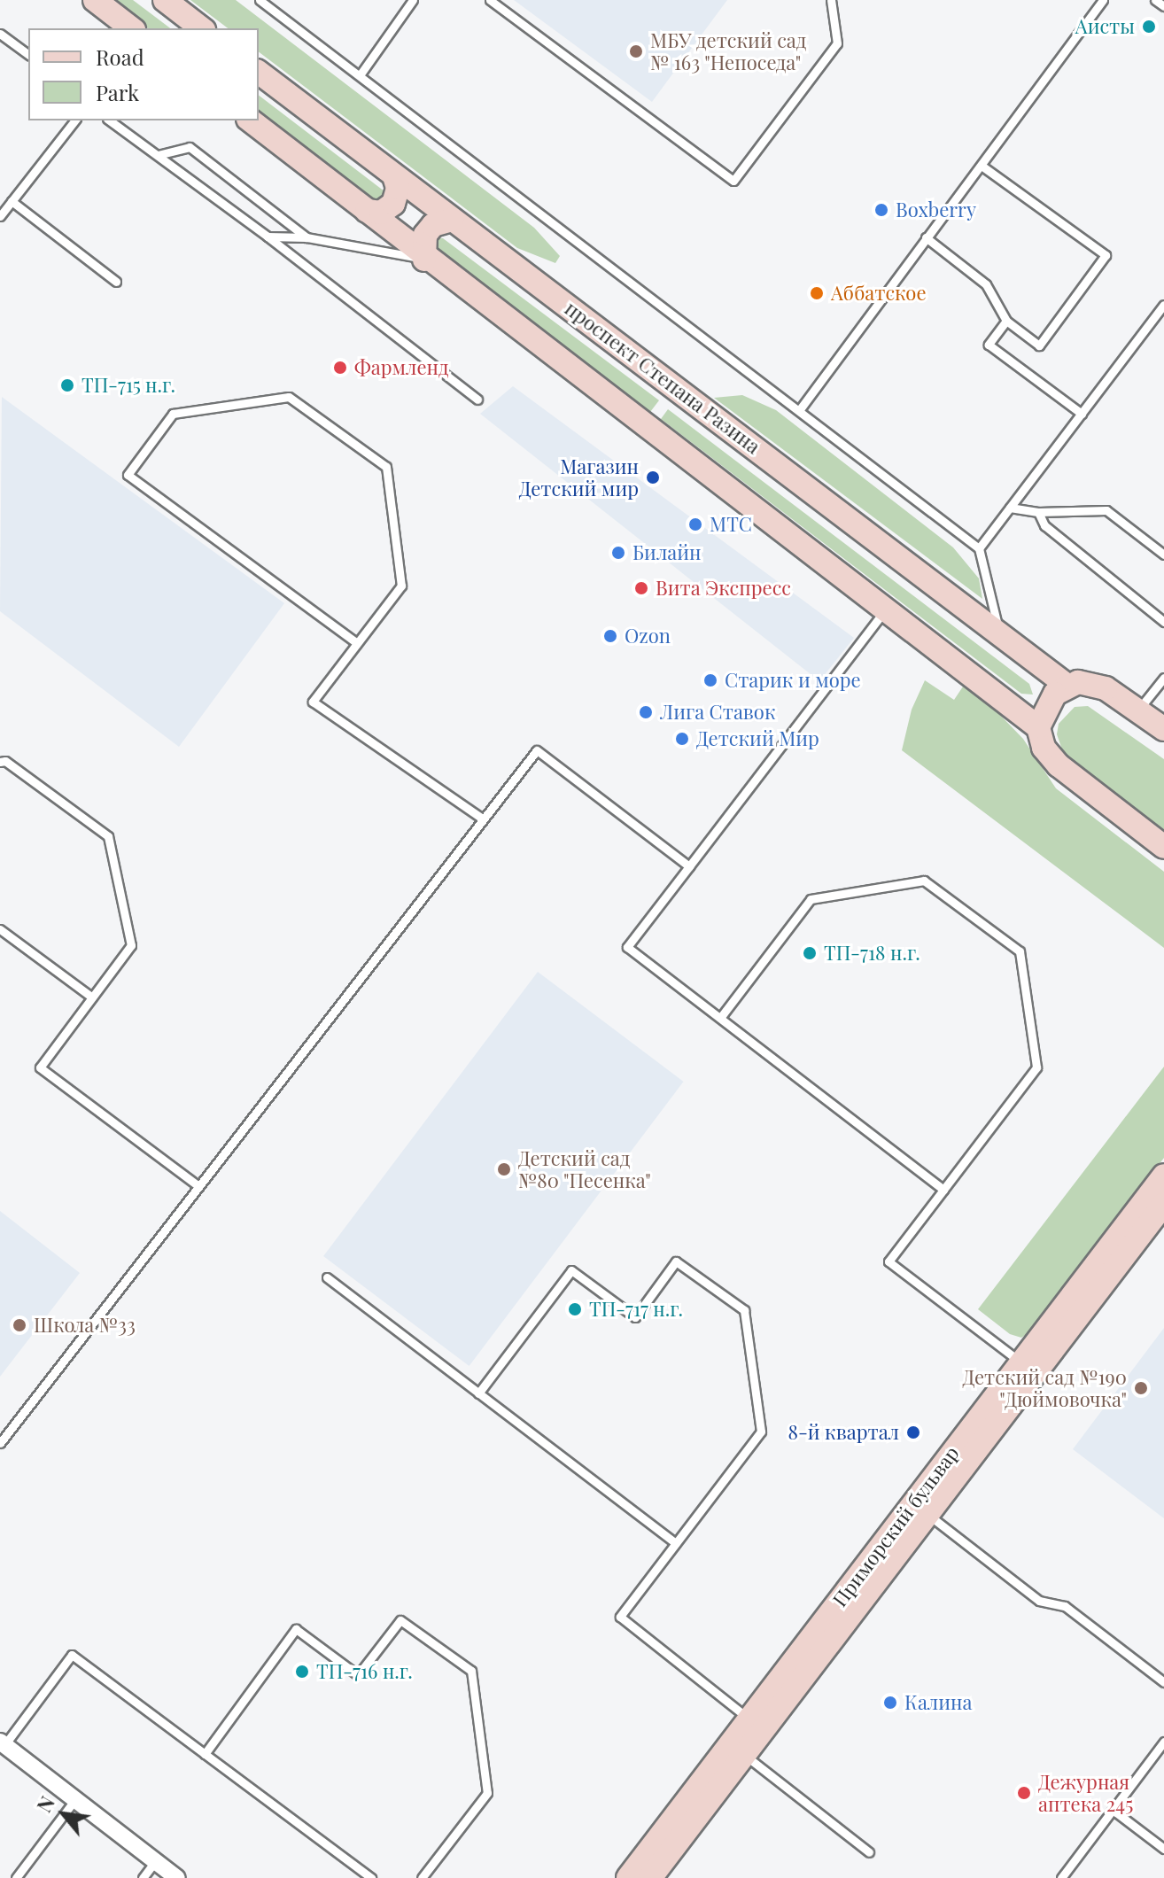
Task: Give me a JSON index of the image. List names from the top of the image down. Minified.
{"streets":{"main road":["проспект Степана Разина","Приморский бульвар"]},"places":["Аисты","МБУ детский сад № 163 \"Непоседа\"","Boxberry","Аббатское","Фармленд","ТП-715 н.г.","Магазин Детский мир","МТС","Билайн","Вита Экспресс","Ozon","Старик и море","Лига Ставок","Детский Мир","ТП-718 н.г.","Детский сад №80 \"Песенка\"","ТП-717 н.г.","Школа №33","Детский сад №190 \"Дюймовочка\"","8-й квартал","ТП-716 н.г.","Калина","Дежурная аптека 245"],"legend":["Road","Park"],"north":"top left"}
